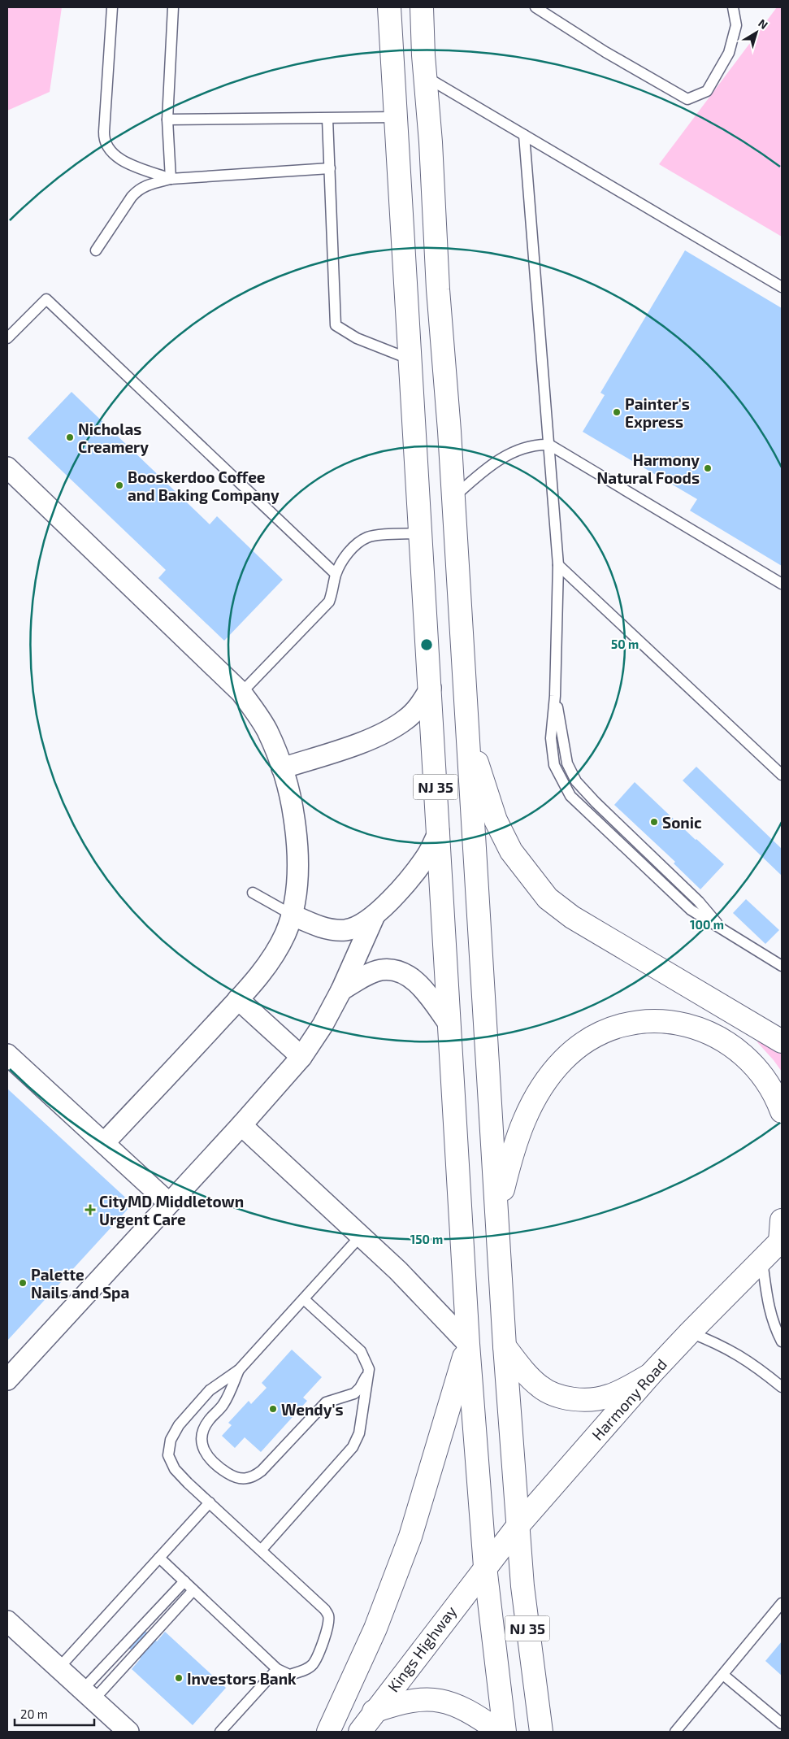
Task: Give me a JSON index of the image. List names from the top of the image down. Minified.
{"streets":{"main road":["NJ 35","Harmony Road","Kings Highway"]},"crossings":[["NJ 35","Harmony Road"],["NJ 35","Kings Highway"],["Harmony Road","Kings Highway"]],"places":{"other":["Painter's Express","Nicholas Creamery","Harmony Natural Foods","Booskerdoo Coffee and Baking Company","Sonic","Palette Nails and Spa","Wendy's","Investors Bank"],"health":["CityMD Middletown Urgent Care"]},"scale_bar":"20 m","north":"top right","rings":["50 m","100 m","150 m"]}
